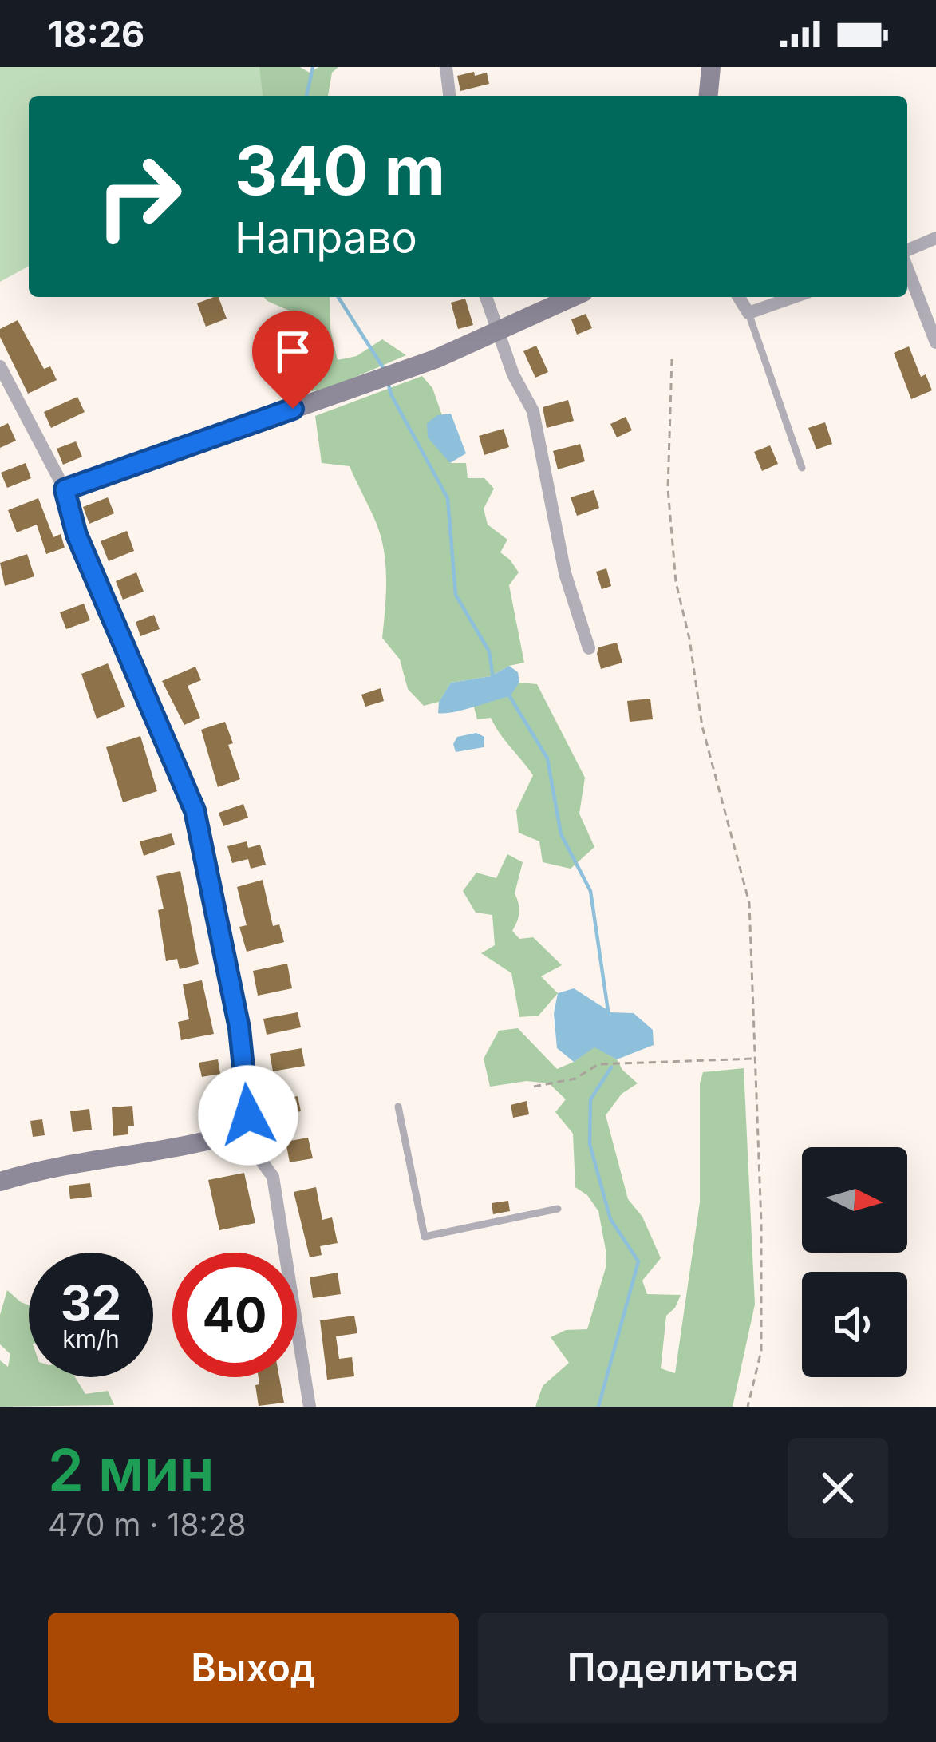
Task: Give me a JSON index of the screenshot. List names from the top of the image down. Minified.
{"north":"right","page":{"status":"18:26","turn":["340 m","Направо"],"speed":"32 km/h","limit":"40","heading":["2 мин","470 m · 18:28"],"buttons":["Выход","Поделиться"]}}
